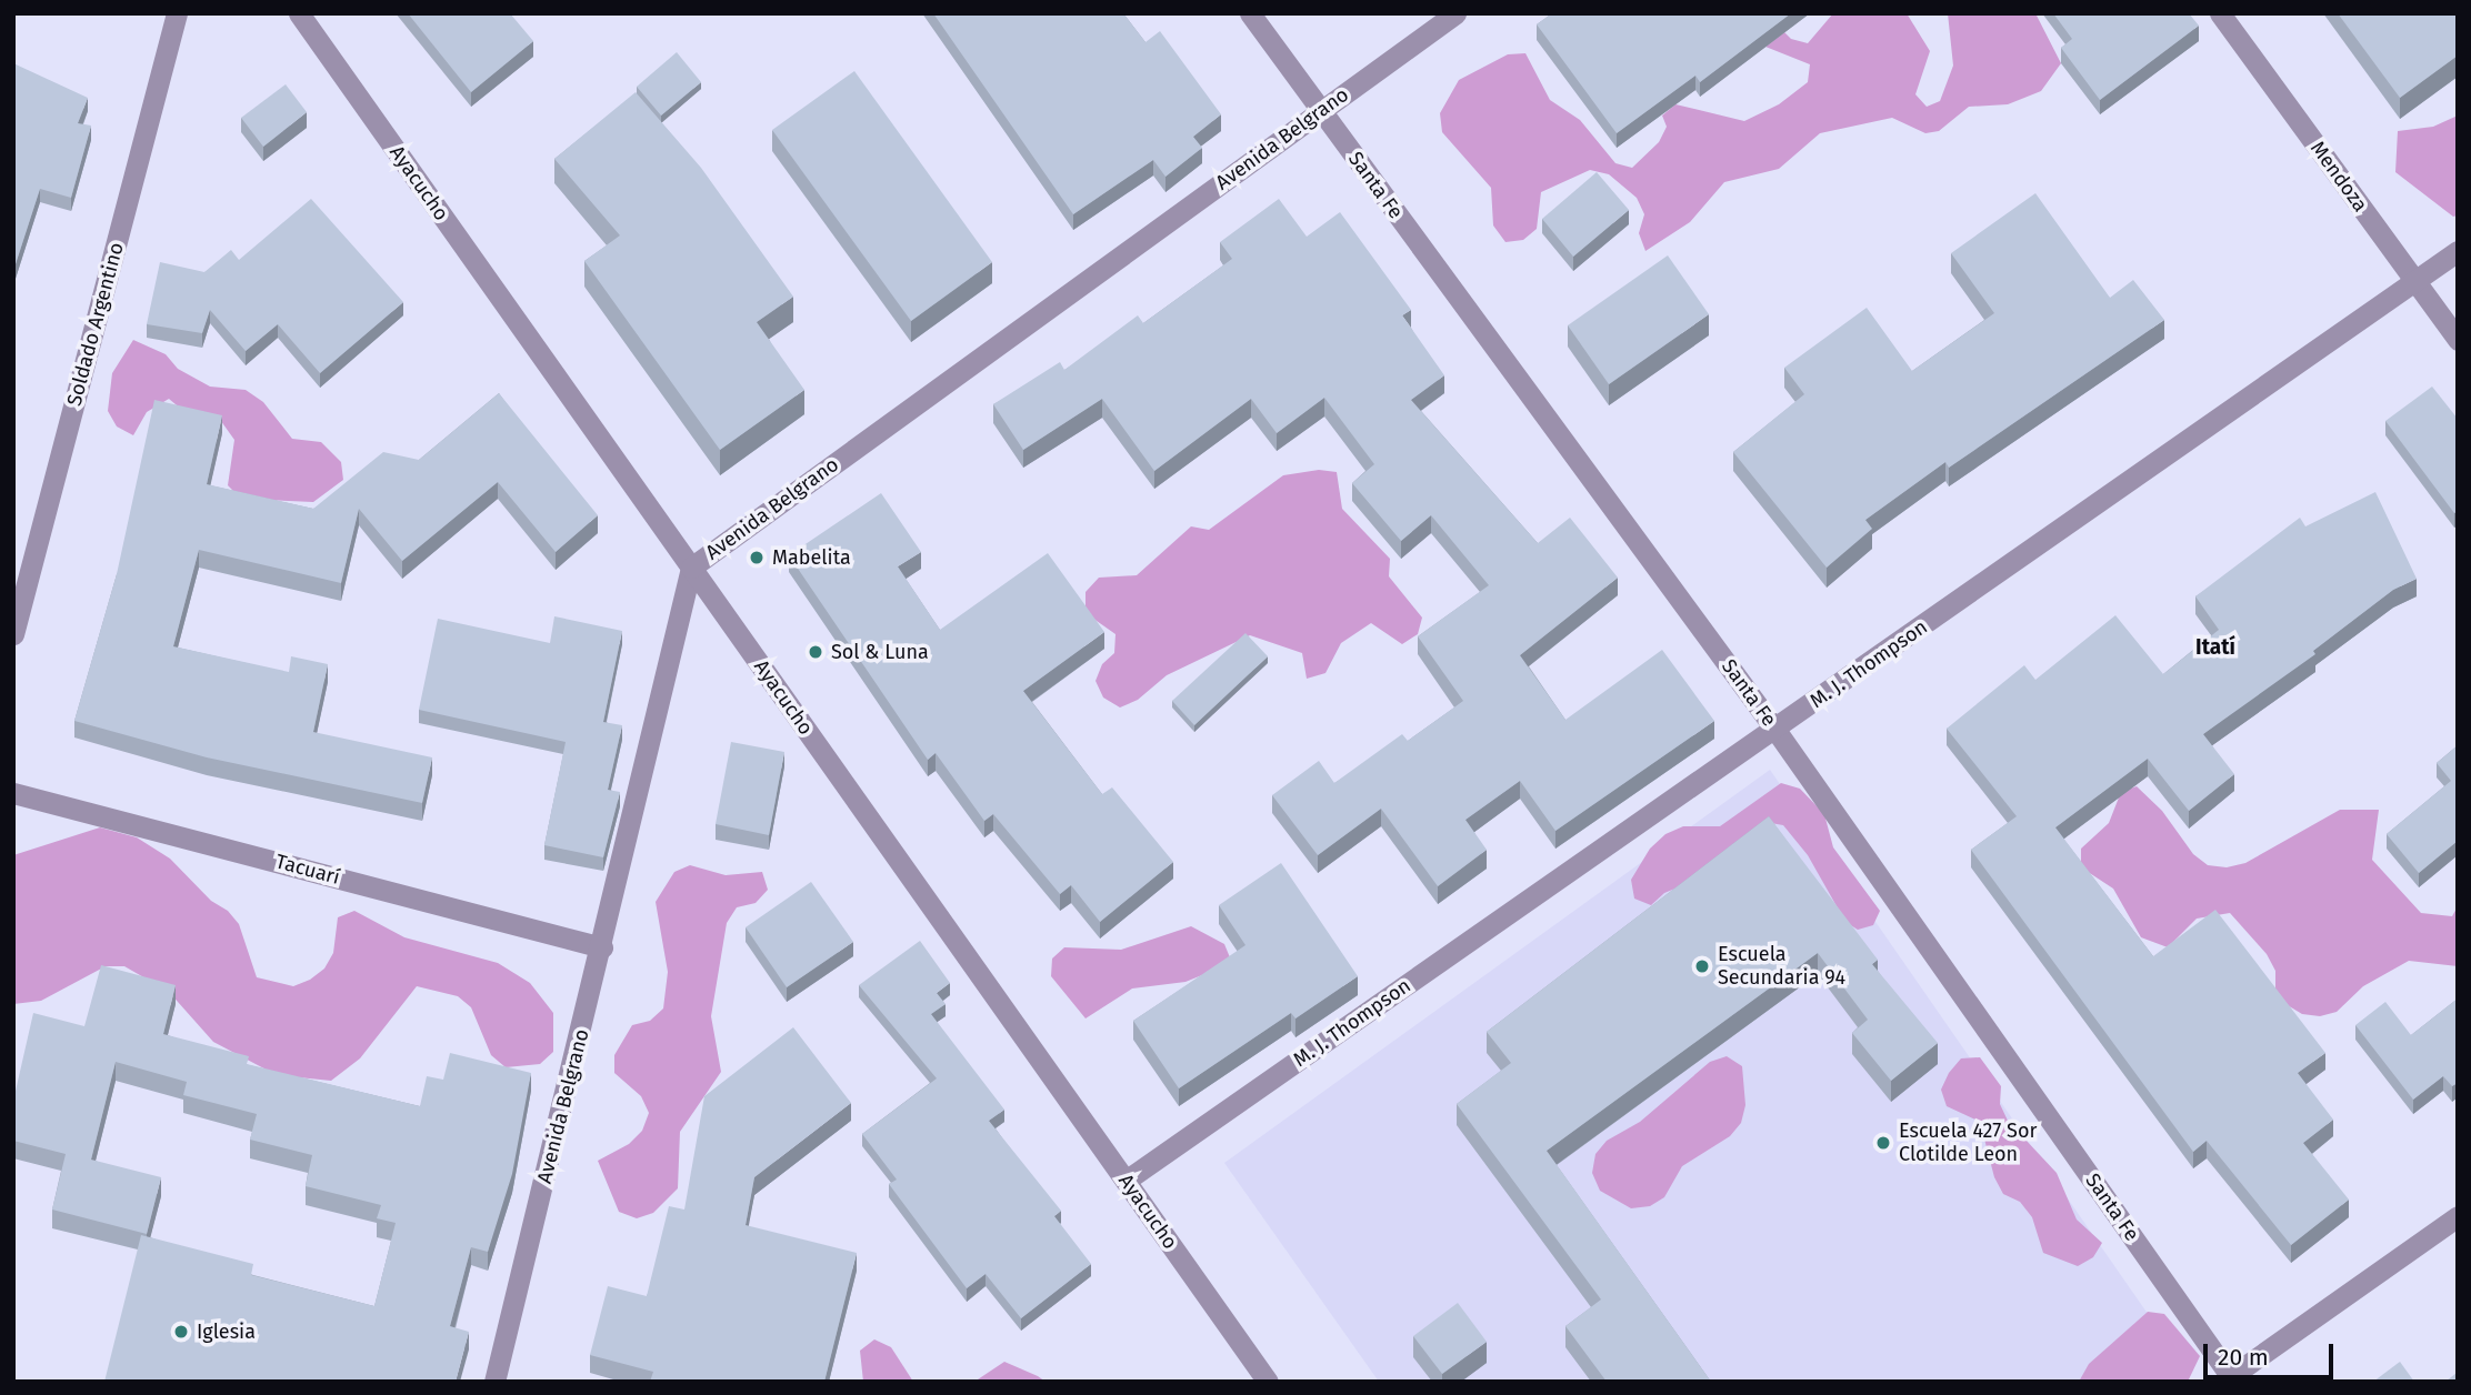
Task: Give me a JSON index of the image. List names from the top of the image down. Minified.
{"streets":{"street":["Avenida Belgrano","Mendoza","Ayacucho","Santa Fe","Soldado Argentino","M. J. Thompson","Tacuarí"]},"crossings":[["Avenida Belgrano","Ayacucho"],["Avenida Belgrano","Santa Fe"],["Avenida Belgrano","Tacuarí"],["Mendoza","M. J. Thompson"],["Ayacucho","M. J. Thompson"],["Santa Fe","M. J. Thompson"]],"districts":["Itatí"],"places":["Mabelita","Sol & Luna","Escuela Secundaria 94","Escuela 427 Sor Clotilde Leon","Iglesia"],"scale_bar":"20 m"}
